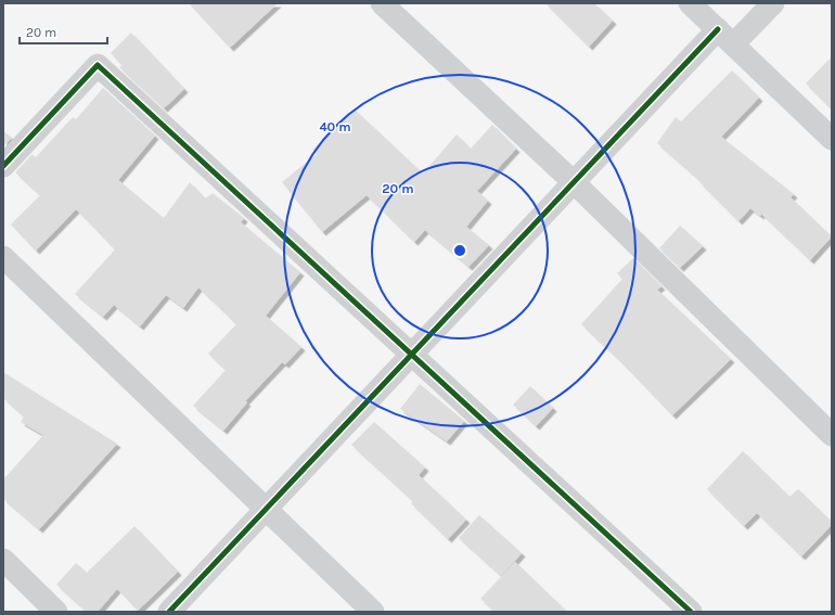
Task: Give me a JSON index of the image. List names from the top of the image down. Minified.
{"scale_bar":"20 m","rings":["40 m","20 m"]}
